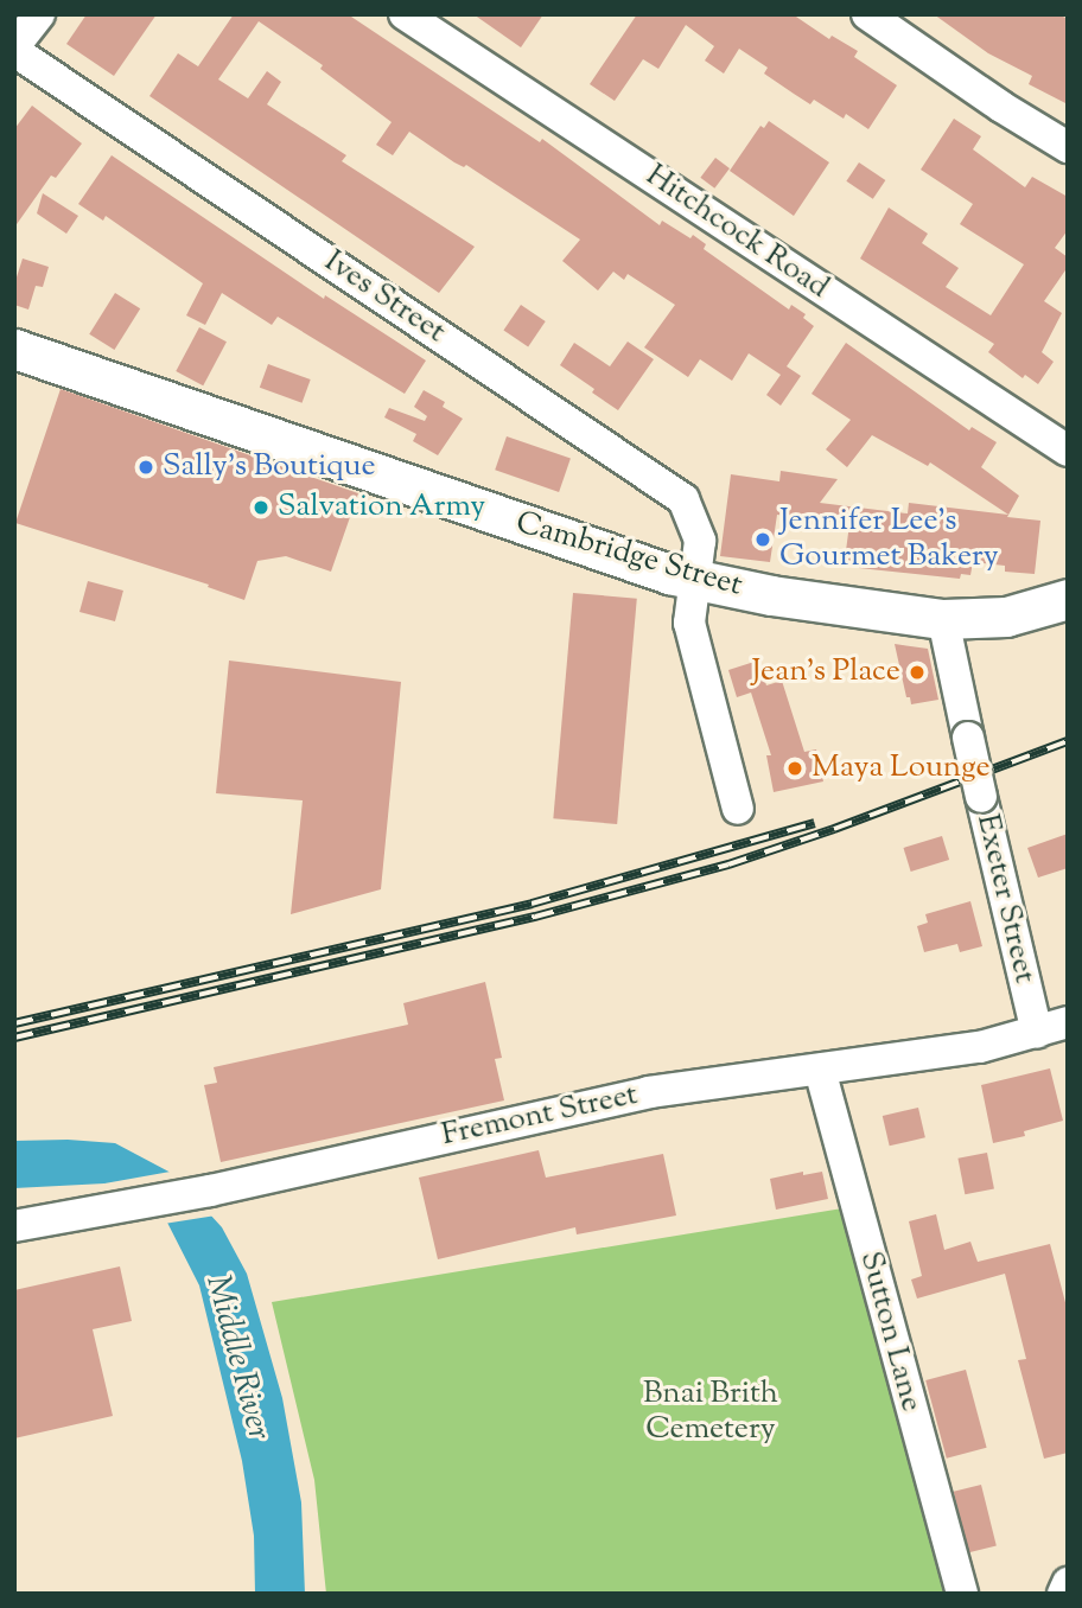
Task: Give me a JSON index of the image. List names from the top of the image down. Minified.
{"streets":{"main road":["Cambridge Street"],"street":["Hitchcock Road","Ives Street","Exeter Street","Fremont Street","Sutton Lane"]},"crossings":[["Ives Street","Cambridge Street"],["Cambridge Street","Exeter Street"],["Exeter Street","Fremont Street"],["Fremont Street","Sutton Lane"]],"water":["Middle River"],"parks":["Bnai Brith Cemetery"],"places":["Sally's Boutique","Salvation Army","Jennifer Lee's Gourmet Bakery","Jean's Place","Maya Lounge"]}
